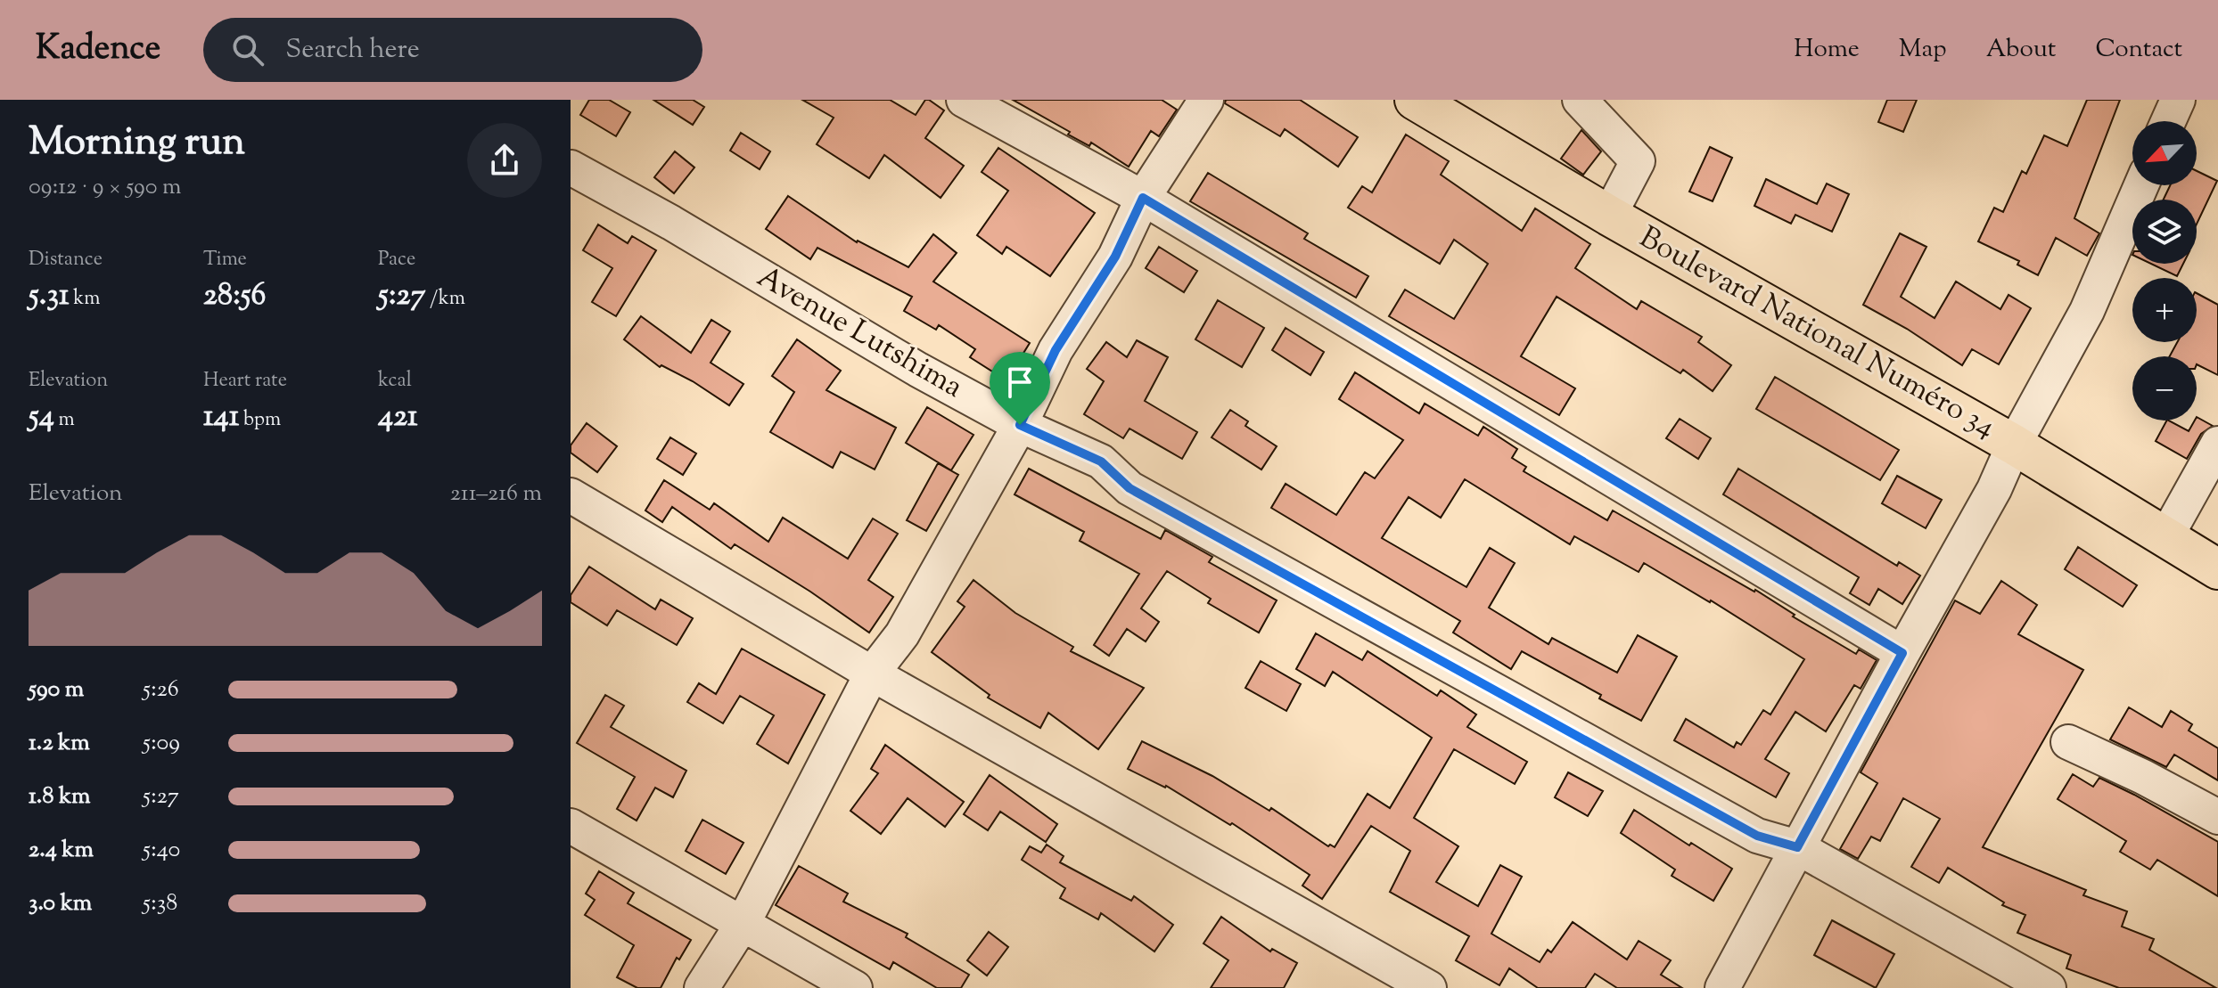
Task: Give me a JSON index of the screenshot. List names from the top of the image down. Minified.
{"streets":{"main road":["Boulevard National Numéro 34"],"street":["Avenue Lutshima"]},"north":"bottom left","page":{"header":"Kadence","search":"Search here","nav":["Home","Map","About","Contact"],"heading":["Morning run","09:12 · 9 × 590 m"],"map_buttons":["+","−"],"stats":[["Distance","5.31 km"],["Time","28:56"],["Pace","5:27 /km"],["Elevation","54 m"],["Heart rate","141 bpm"],["kcal","421"]],"chart":["Elevation","211–216 m"],"list":[{"name":"590 m","note":"5:26"},{"name":"1.2 km","note":"5:09"},{"name":"1.8 km","note":"5:27"},{"name":"2.4 km","note":"5:40"},{"name":"3.0 km","note":"5:38"}]}}
